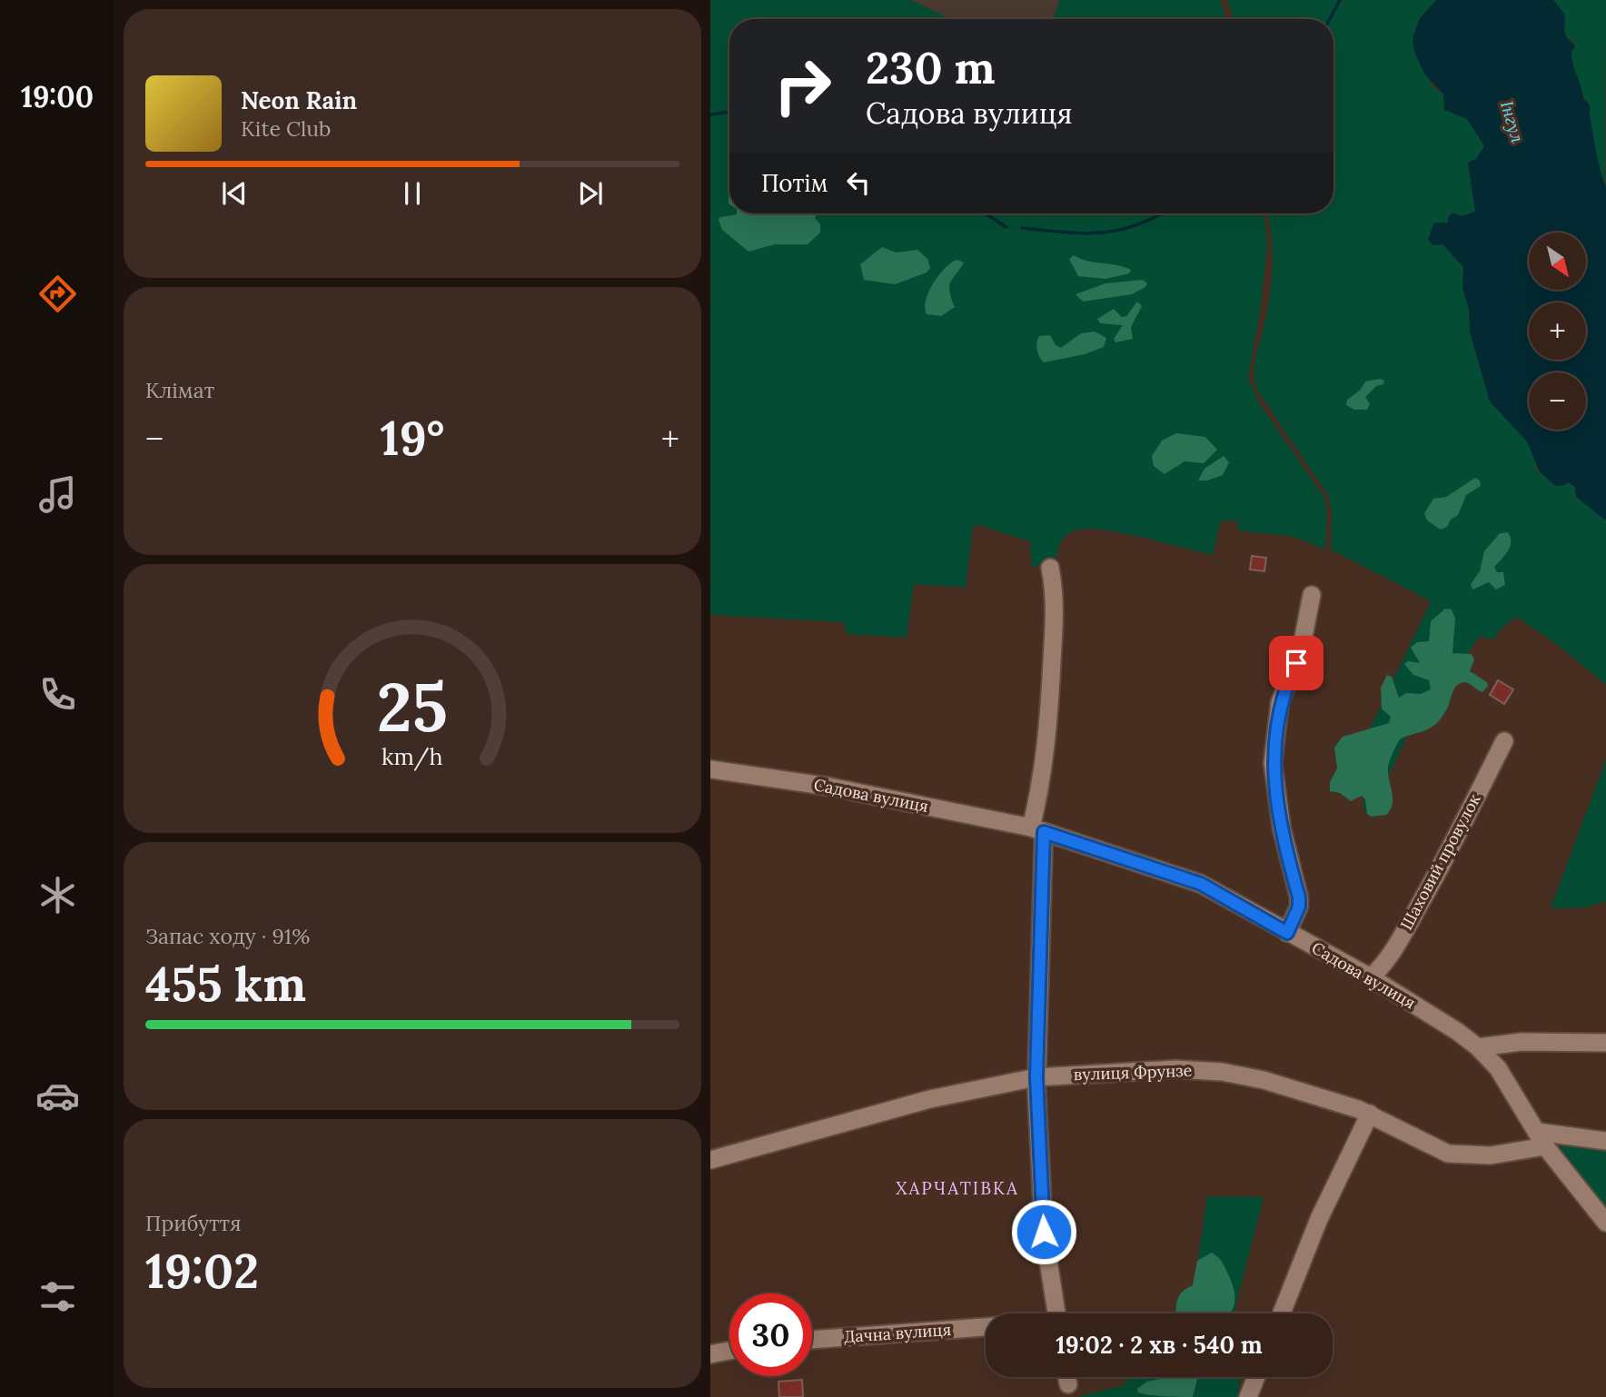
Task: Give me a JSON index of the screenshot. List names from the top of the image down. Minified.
{"streets":{"street":["Садова вулиця","Шаховий провулок","вулиця Фрунзе","Дачна вулиця"]},"crossings":[["Садова вулиця","Шаховий провулок"],["Садова вулиця","вулиця Фрунзе"]],"districts":["ХАРЧАТІВКА"],"water":["Інгул"],"north":"bottom right","page":{"tabs":"19:00","turn":["230 m","Садова вулиця"],"song":["Neon Rain","Kite Club"],"then":"Потім","map_buttons":["+","−"],"tile":["Клімат",["Запас ходу · 91%","455 km"],["Прибуття","19:02"]],"heat":["−","19°","+"],"limit":"30","trip":"19:02 · 2 хв · 540 m","gauge":["25","km/h"]}}
